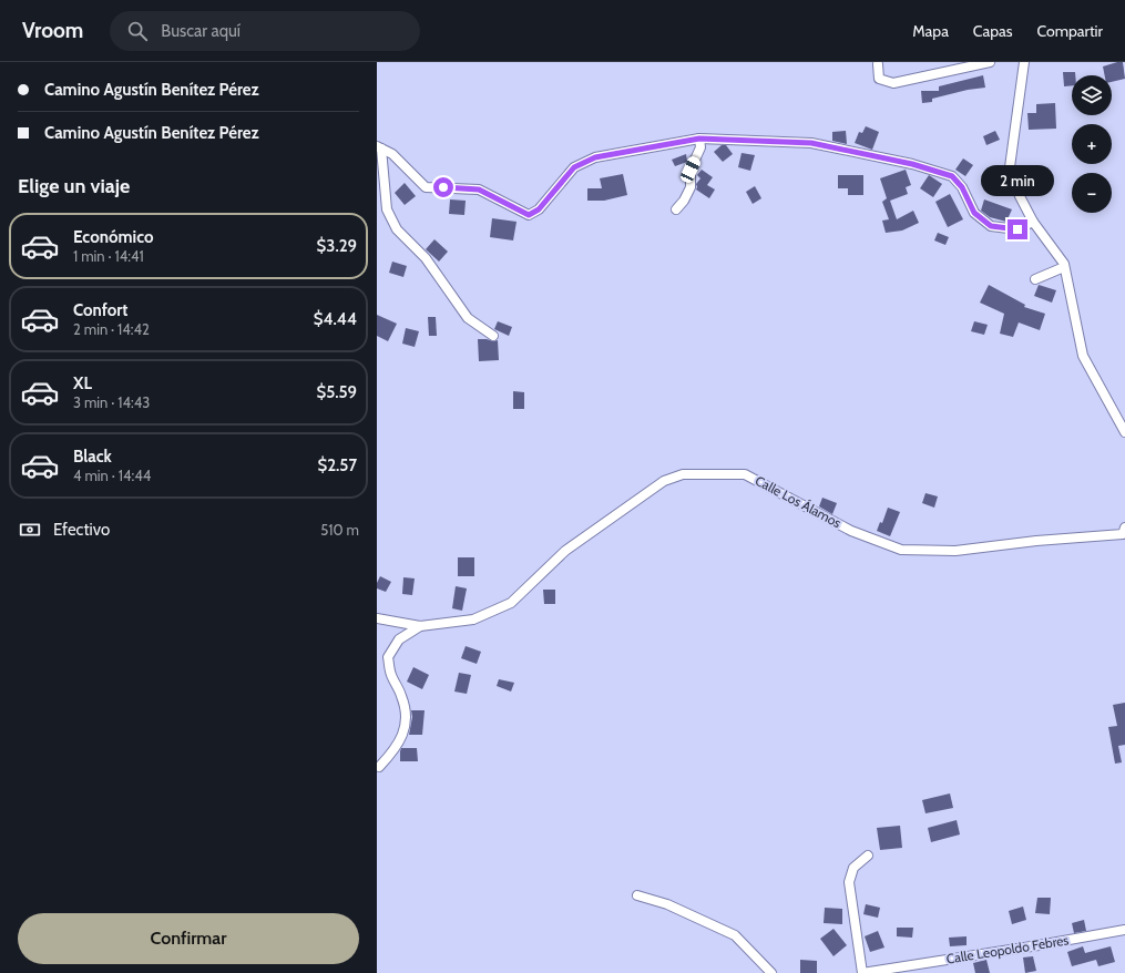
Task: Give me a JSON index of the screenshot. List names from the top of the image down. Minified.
{"streets":{"street":["Calle Los Álamos","Calle Leopoldo Febres"]},"page":{"header":"Vroom","search":"Buscar aquí","nav":["Mapa","Capas","Compartir"],"banner":["Camino Agustín Benítez Pérez","Camino Agustín Benítez Pérez"],"map_buttons":["+","−"],"heading":"Elige un viaje","bubble":"2 min","list":[{"name":"Económico","note":"1 min · 14:41","value":"$3.29"},{"name":"Confort","note":"2 min · 14:42","value":"$4.44"},{"name":"XL","note":"3 min · 14:43","value":"$5.59"},{"name":"Black","note":"4 min · 14:44","value":"$2.57"}],"pay":["Efectivo","510 m"],"buttons":"Confirmar"}}
